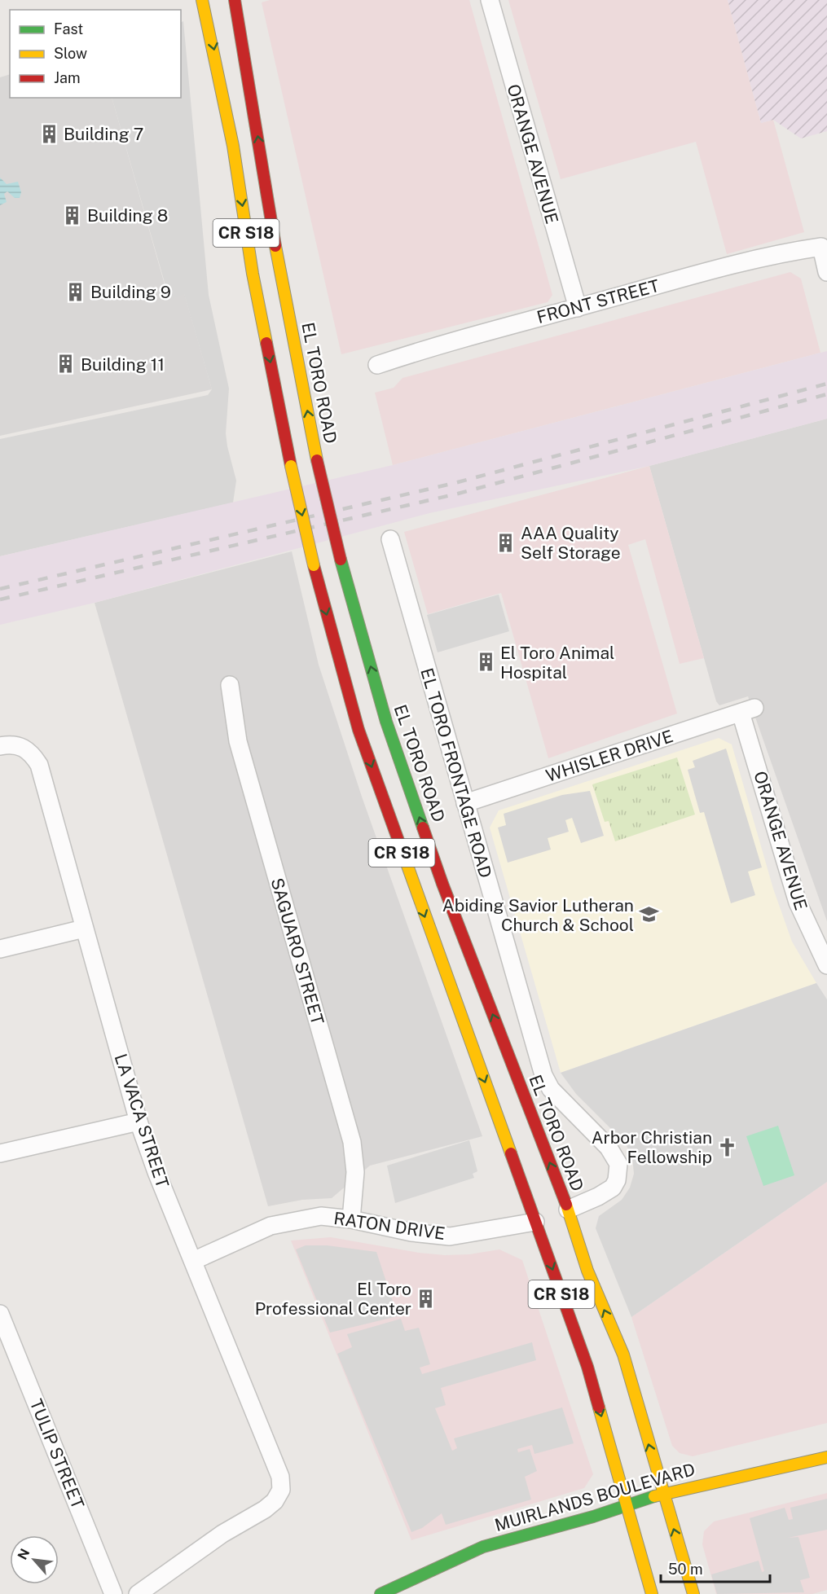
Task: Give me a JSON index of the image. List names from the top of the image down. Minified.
{"streets":{"main road":["CR S18","EL TORO ROAD","MUIRLANDS BOULEVARD"],"street":["ORANGE AVENUE","FRONT STREET","WHISLER DRIVE","EL TORO FRONTAGE ROAD","SAGUARO STREET","LA VACA STREET","RATON DRIVE","TULIP STREET"]},"crossings":[["ORANGE AVENUE","FRONT STREET"],["ORANGE AVENUE","WHISLER DRIVE"],["CR S18","RATON DRIVE"],["CR S18","MUIRLANDS BOULEVARD"],["EL TORO ROAD","EL TORO FRONTAGE ROAD"],["EL TORO ROAD","MUIRLANDS BOULEVARD"],["WHISLER DRIVE","EL TORO FRONTAGE ROAD"],["SAGUARO STREET","RATON DRIVE"],["LA VACA STREET","RATON DRIVE"]],"places":{"building":["Building 7","Building 8","Building 9","Building 11","AAA Quality Self Storage","El Toro Animal Hospital","El Toro Professional Center"],"school or university":["Abiding Savior Lutheran Church & School"],"church":["Arbor Christian Fellowship"]},"legend":["Fast","Slow","Jam"],"scale_bar":"50 m","north":"top left"}
